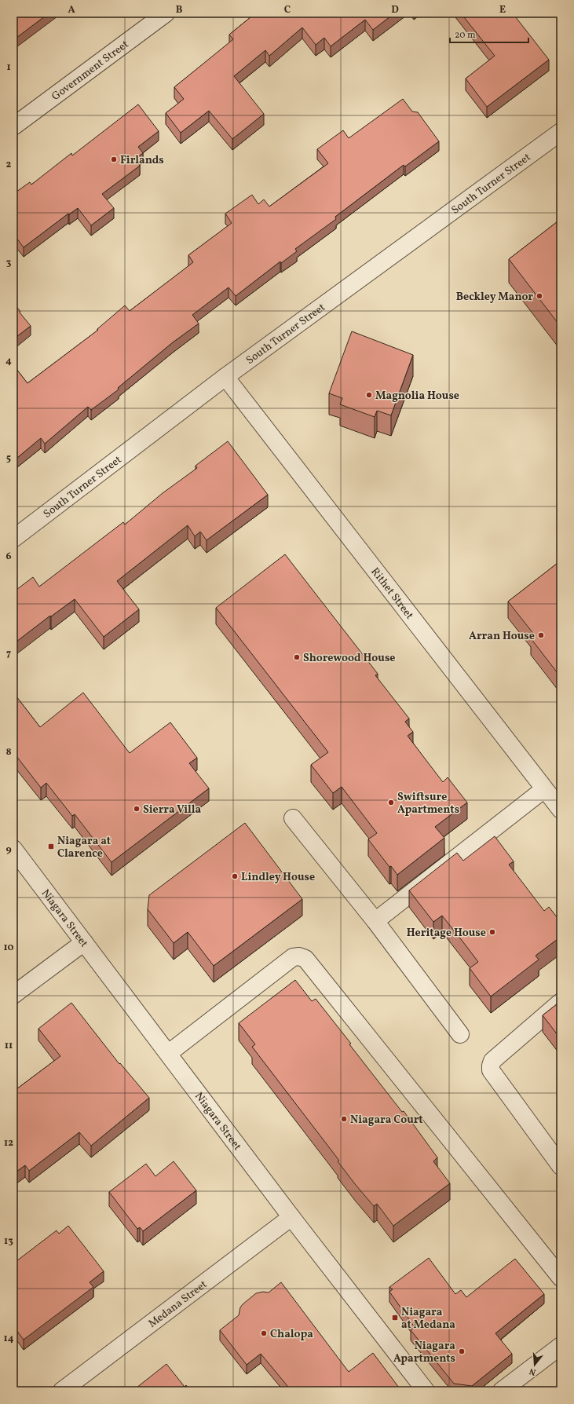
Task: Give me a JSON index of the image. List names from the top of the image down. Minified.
{"streets":{"street":["Government Street","South Turner Street","Rithet Street","Niagara Street","Medana Street"]},"crossings":[["South Turner Street","Rithet Street"],["Niagara Street","Medana Street"]],"places":{"other":["Firlands","Beckley Manor","Magnolia House","Arran House","Shorewood House","Swiftsure Apartments","Sierra Villa","Lindley House","Heritage House","Niagara Court","Chalopa","Niagara Apartments"],"transit":["Niagara at Clarence","Niagara at Medana"]},"scale_bar":"20 m","north":"bottom","grid":{"columns":["A","B","C","D","E"],"rows":["1","2","3","4","5","6","7","8","9","10","11","12","13","14"]}}
